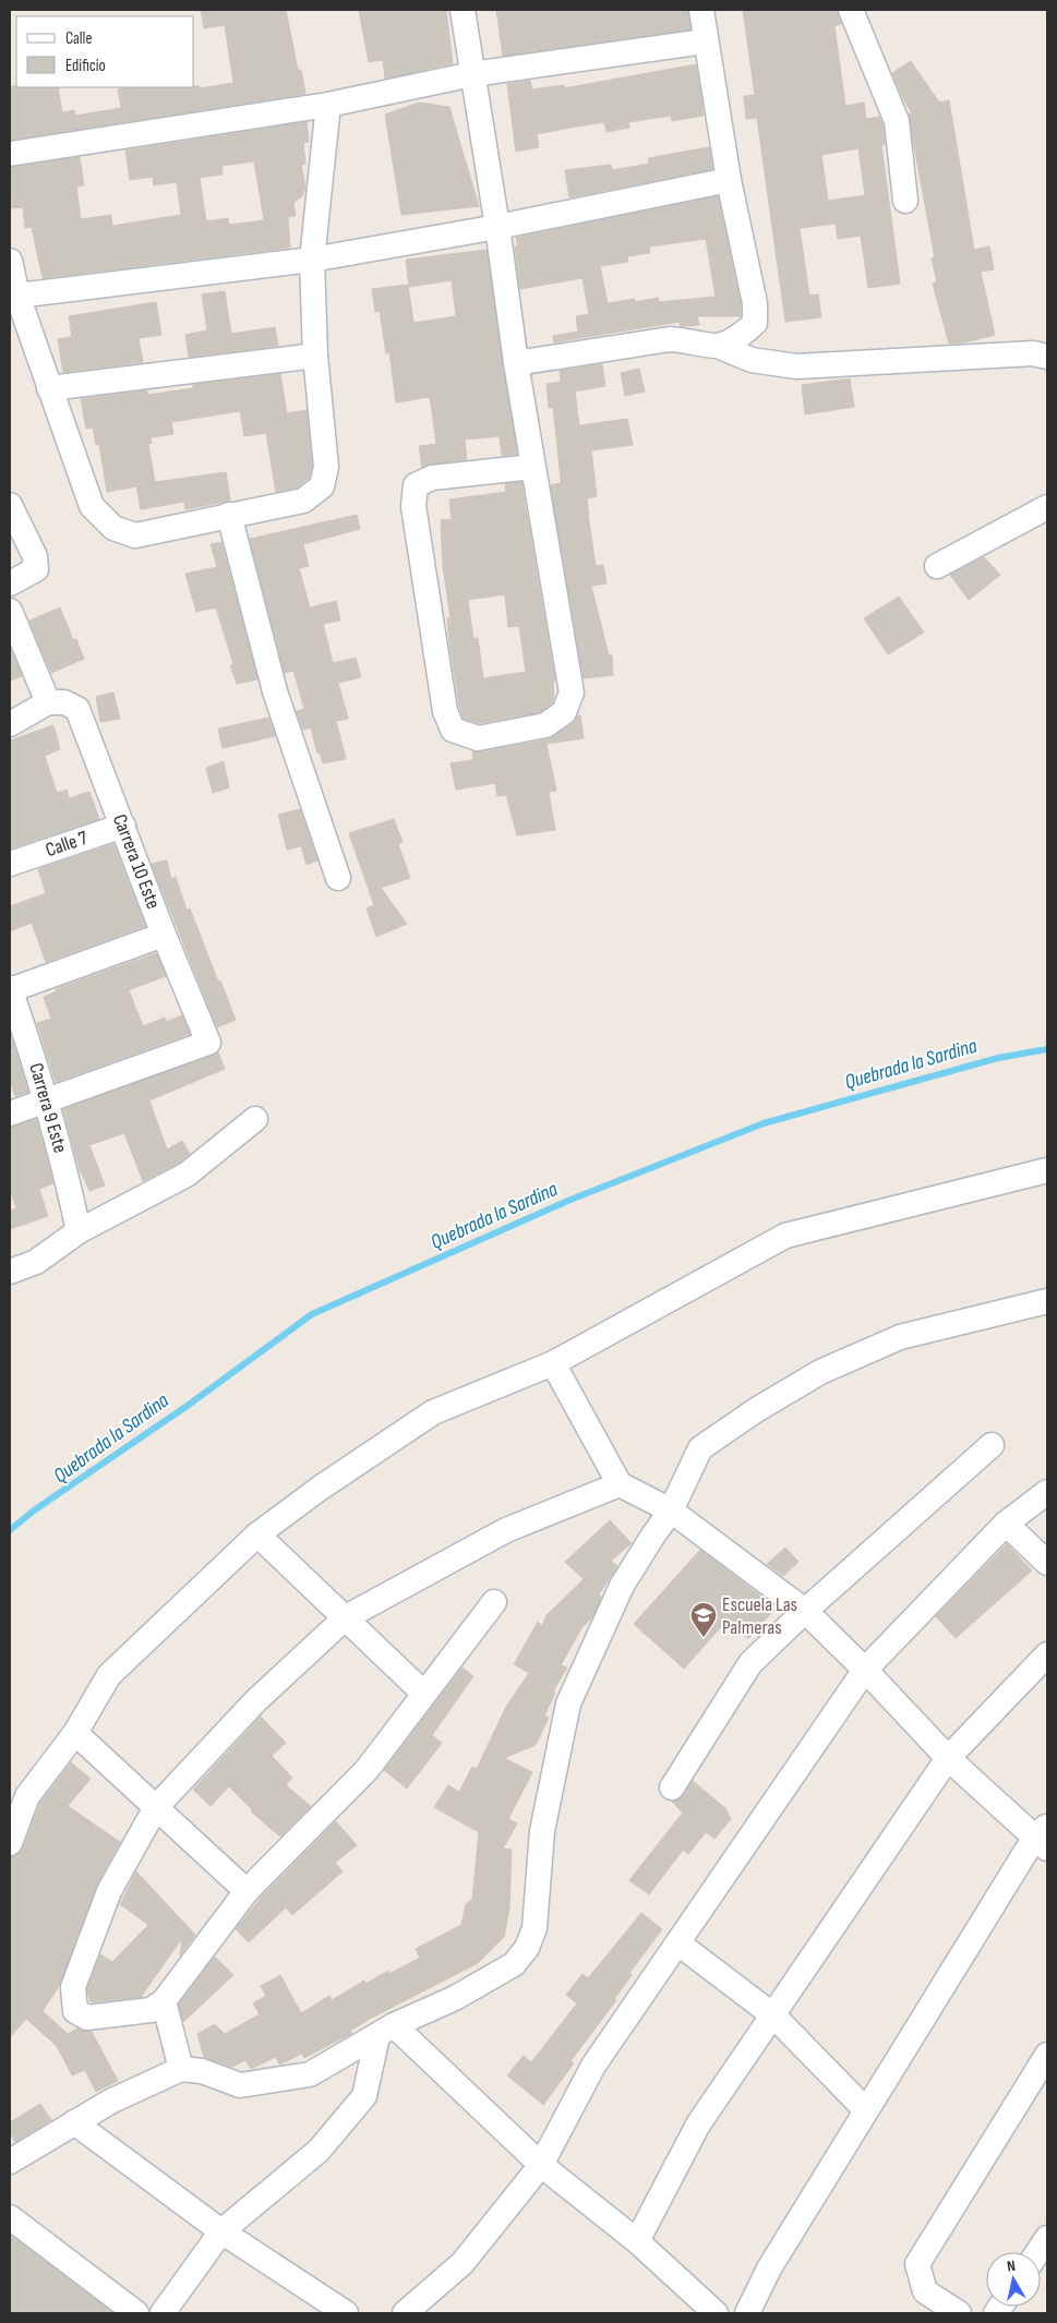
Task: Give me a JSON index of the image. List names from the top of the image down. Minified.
{"streets":{"street":["Calle 7","Carrera 10 Este","Carrera 9 Este"]},"crossings":[["Calle 7","Carrera 10 Este"],["Carrera 10 Este","Carrera 9 Este"]],"water":["Quebrada la Sardina"],"places":{"school or university":["Escuela Las Palmeras"]},"legend":["Calle","Edificio"],"north":"top"}
